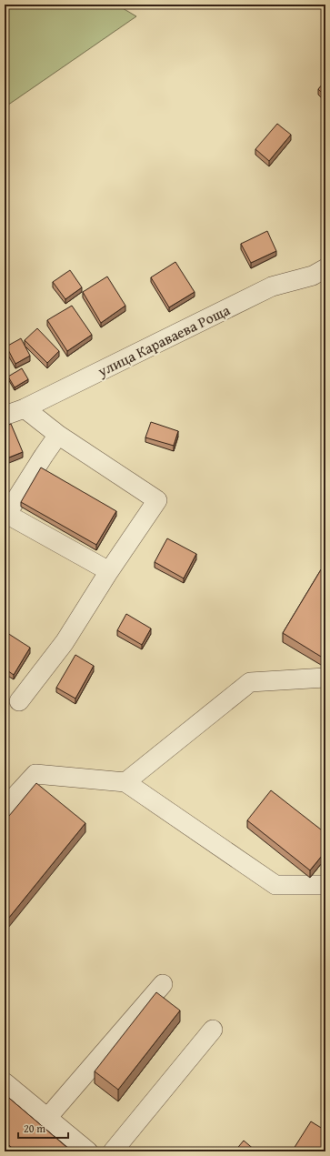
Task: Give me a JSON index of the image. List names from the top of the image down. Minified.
{"streets":{"street":["улица Караваева Роща"]},"scale_bar":"20 m"}
